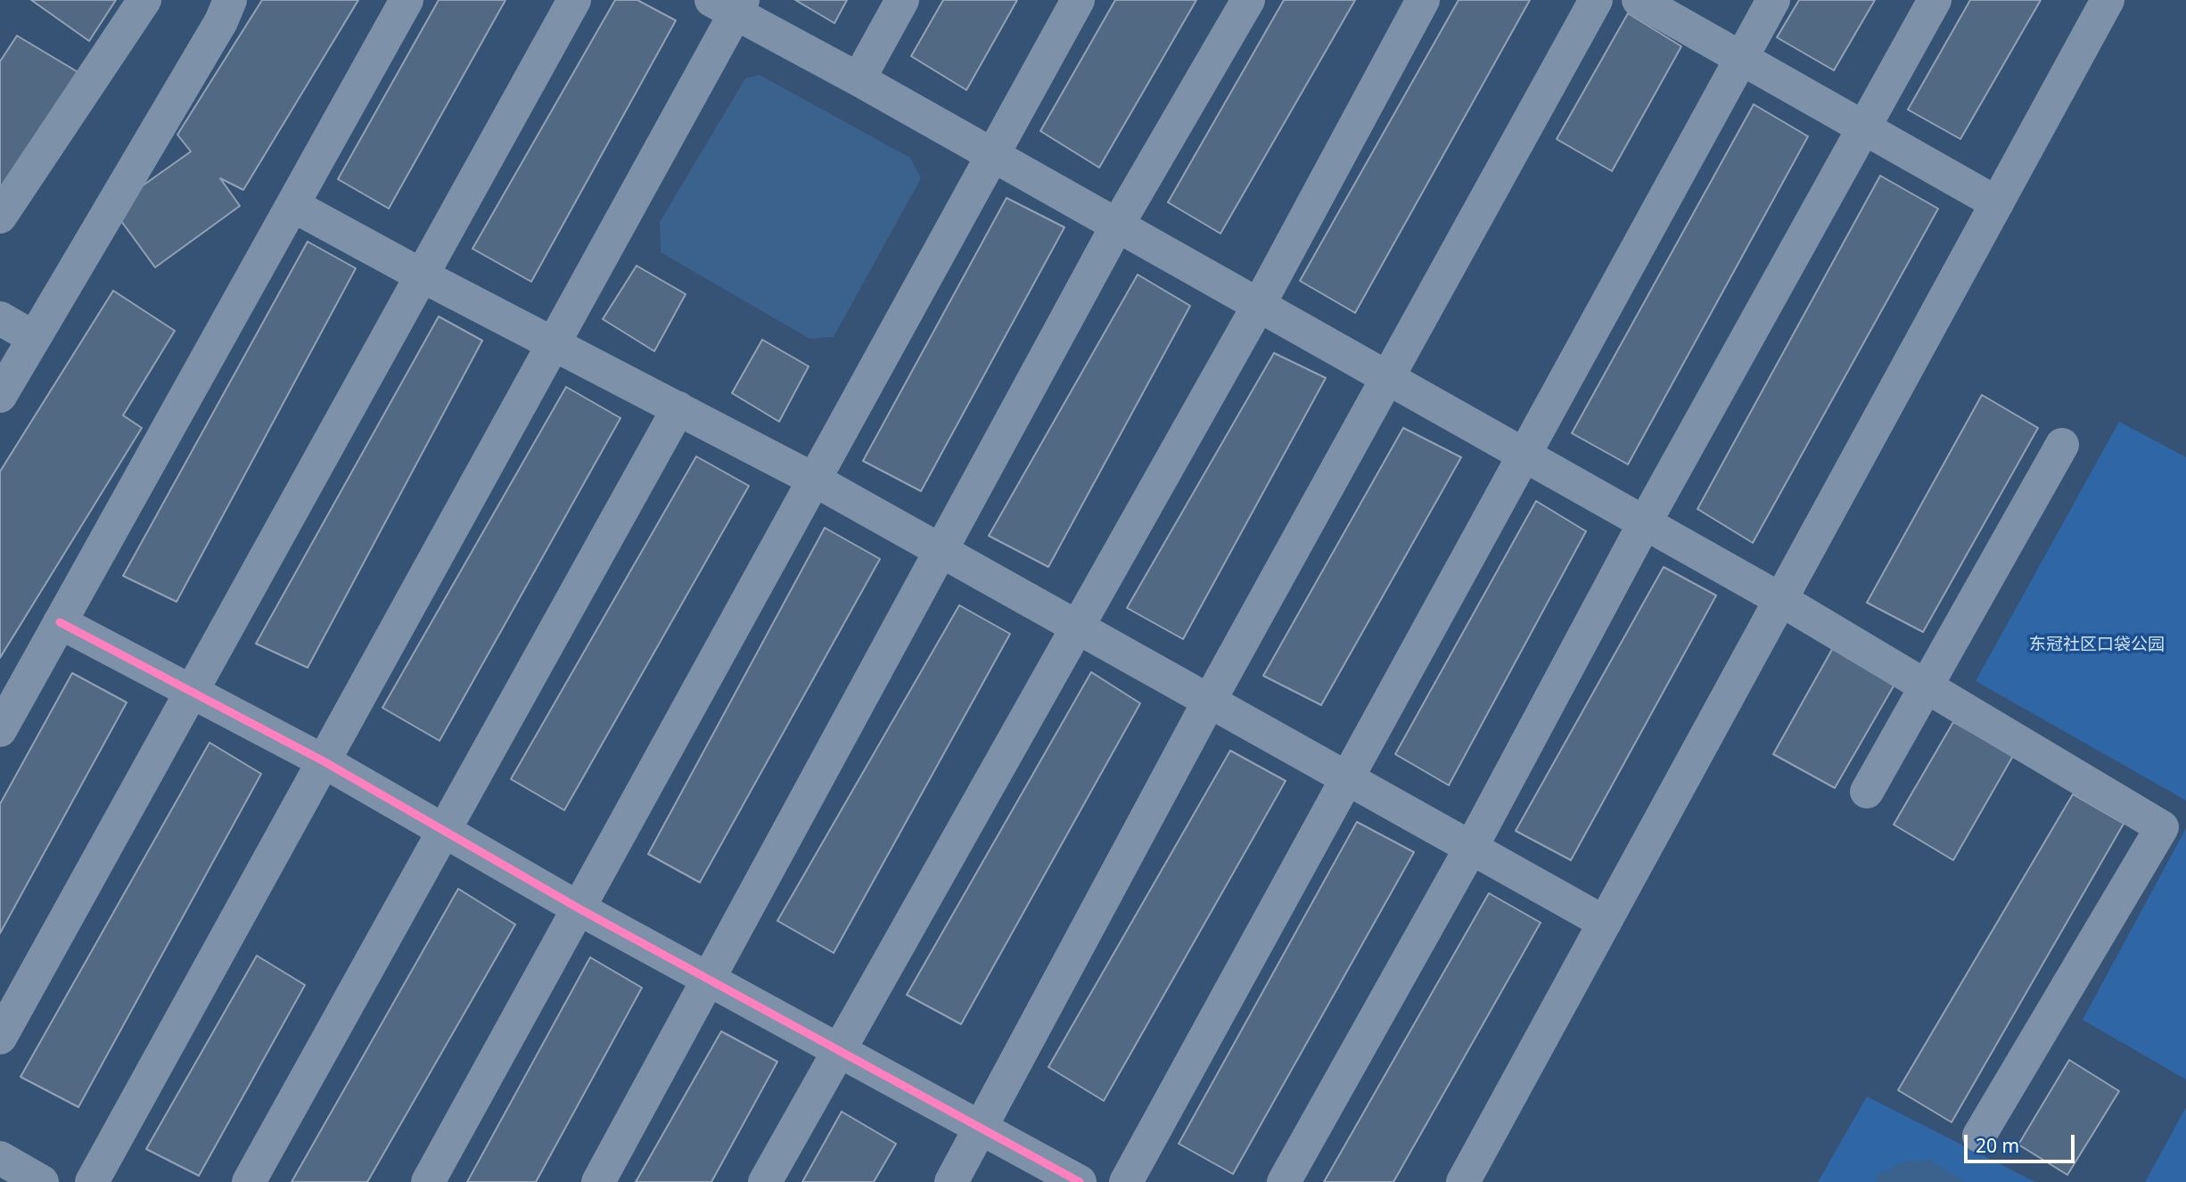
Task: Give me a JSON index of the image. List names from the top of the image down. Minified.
{"parks":["东冠社区口袋公园"],"scale_bar":"20 m"}
